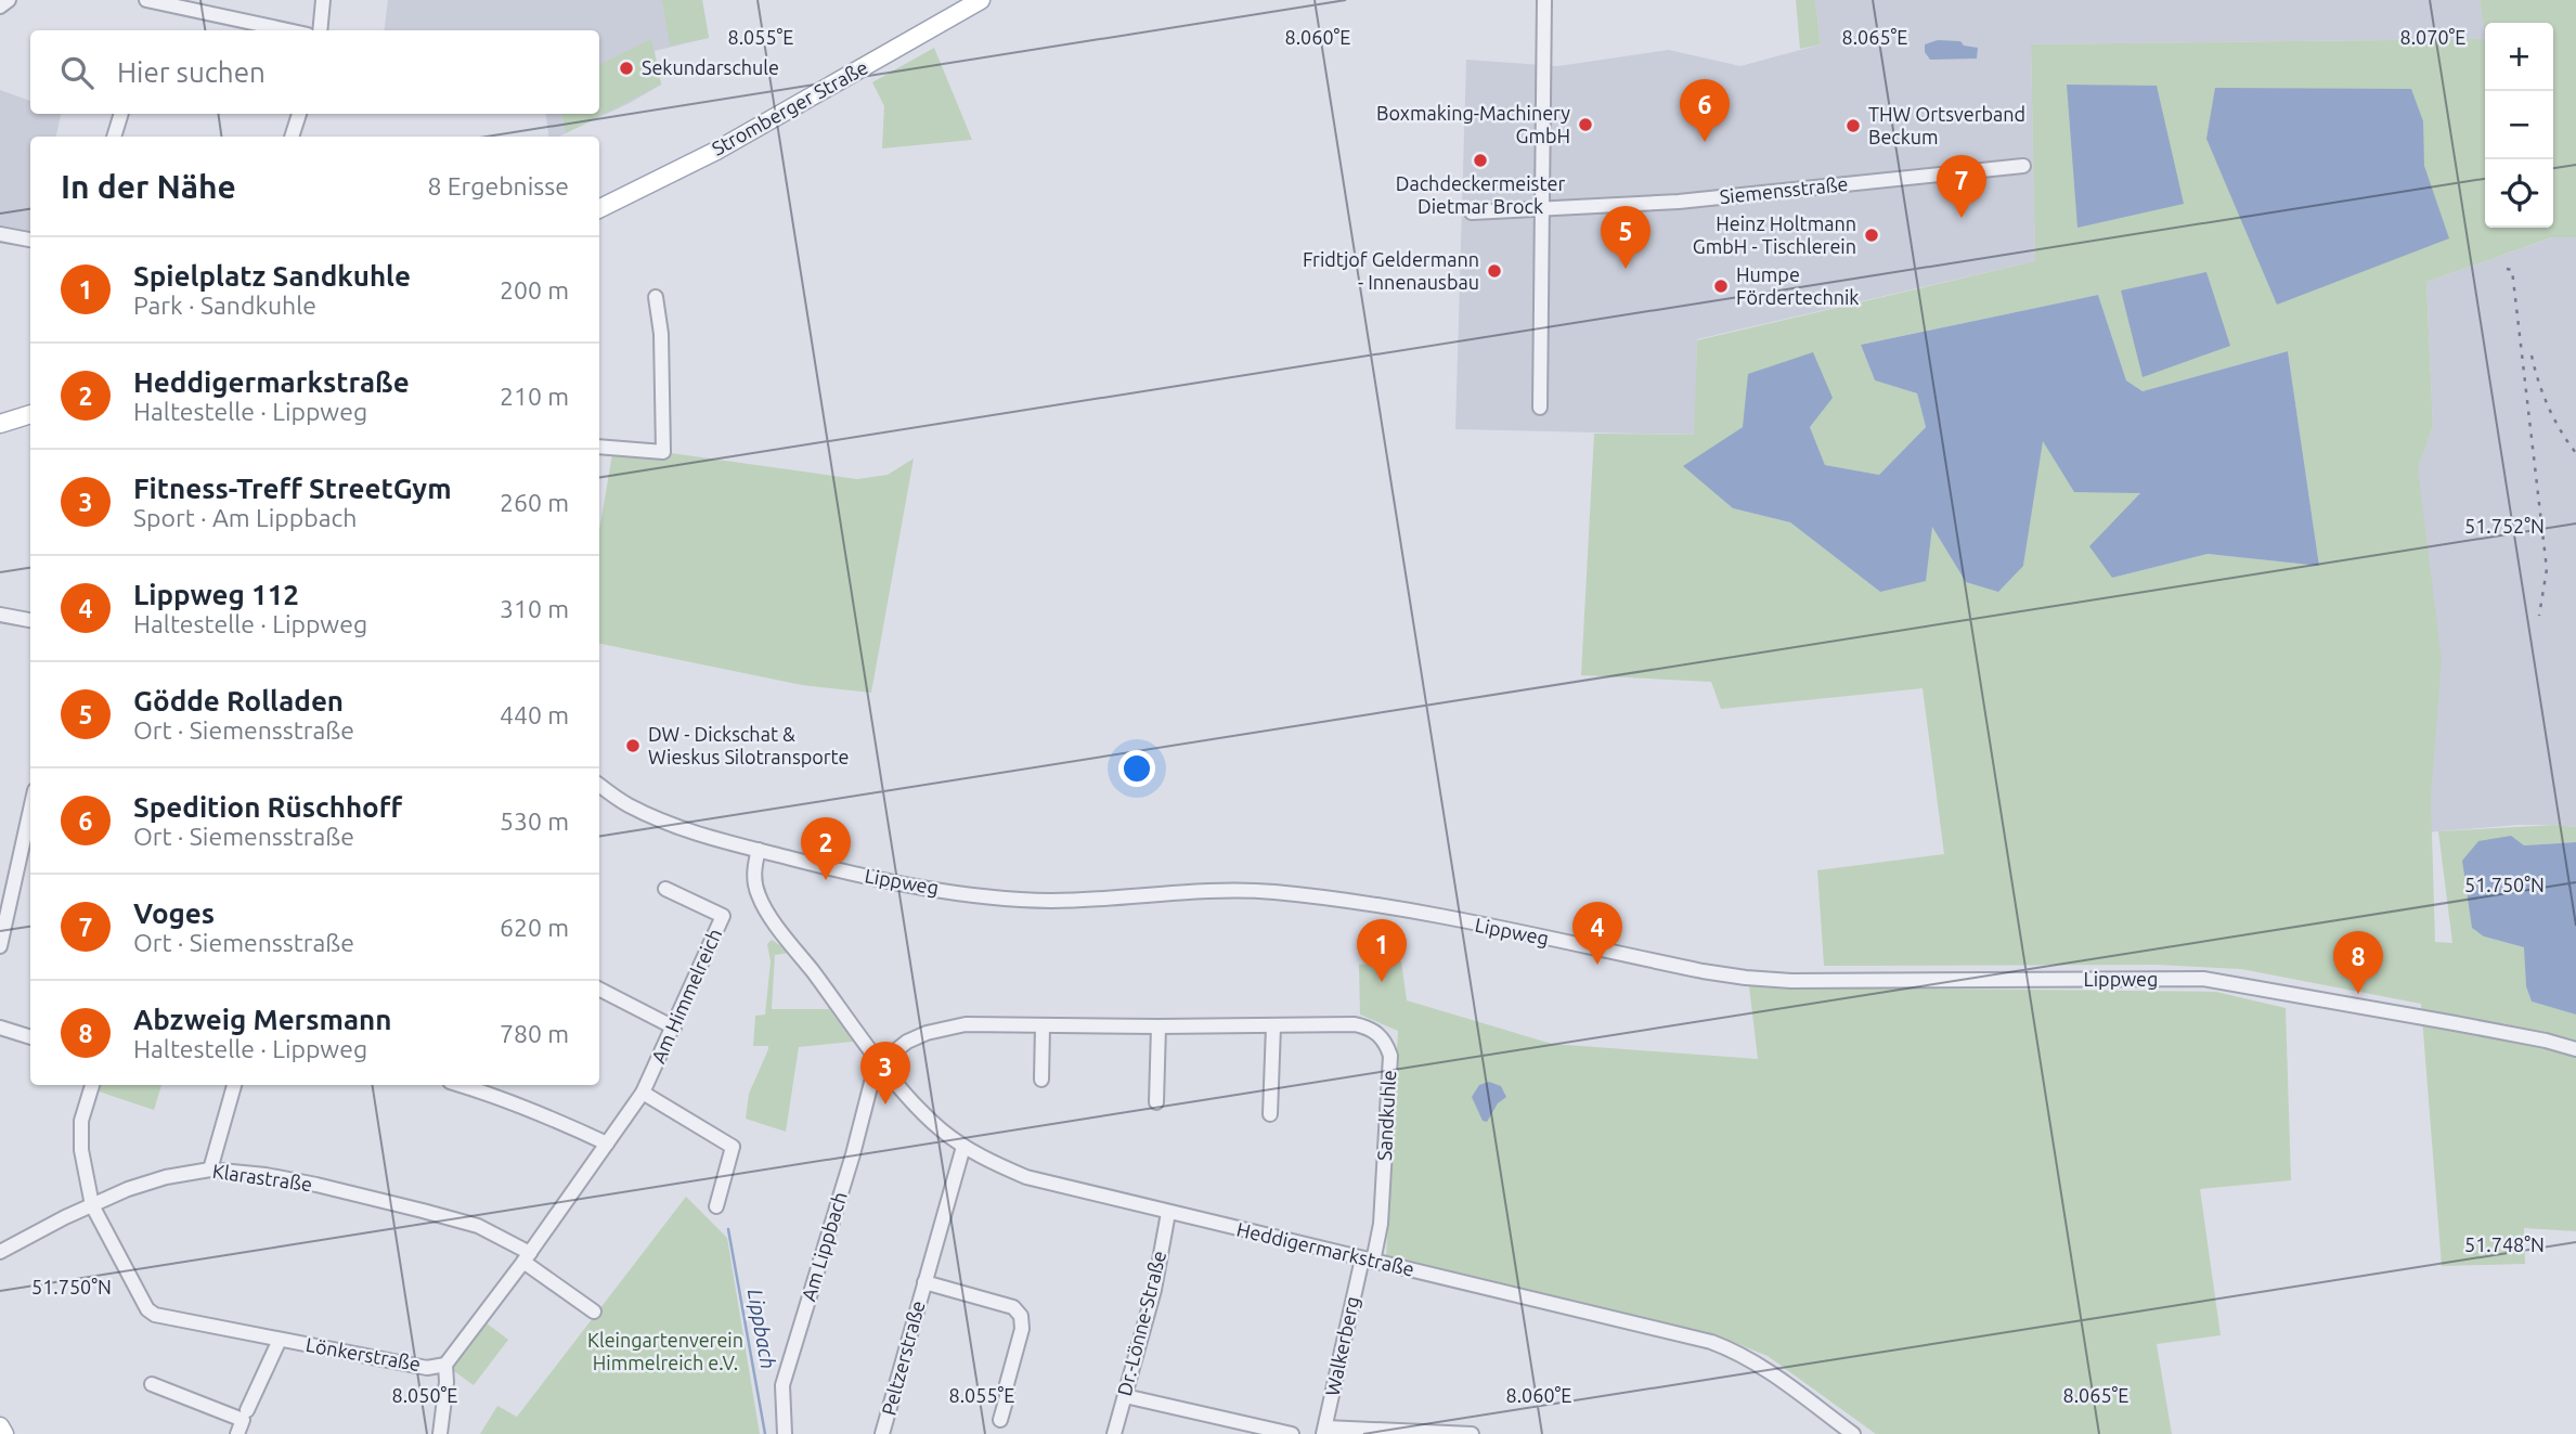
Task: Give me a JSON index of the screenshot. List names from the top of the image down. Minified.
{"streets":{"main road":["Stromberger Straße"],"street":["Siemensstraße","Lippweg","Am Himmelreich","Sandkuhle","Klarastraße","Am Lippbach","Heddigermarkstraße","Dr.-Lönne-Straße","Walkerberg","Lönkerstraße","Peltzerstraße"]},"crossings":[["Lippweg","Heddigermarkstraße"],["Am Himmelreich","Klarastraße"],["Am Himmelreich","Lönkerstraße"],["Sandkuhle","Am Lippbach"],["Sandkuhle","Heddigermarkstraße"],["Sandkuhle","Walkerberg"],["Klarastraße","Lönkerstraße"],["Am Lippbach","Heddigermarkstraße"],["Heddigermarkstraße","Dr.-Lönne-Straße"],["Heddigermarkstraße","Walkerberg"],["Heddigermarkstraße","Peltzerstraße"]],"water":["Lippbach"],"parks":["Kleingartenverein Himmelreich e.V."],"places":["Sekundarschule","Boxmaking-Machinery GmbH","THW Ortsverband Beckum","Dachdeckermeister Dietmar Brock","Heinz Holtmann GmbH - Tischlerein","Fridtjof Geldermann - Innenausbau","Humpe Fördertechnik","DW - Dickschat & Wieskus Silotransporte"],"page":{"map_buttons":["+","−"],"search":"Hier suchen","pins":["6","7","5","2","4","1","8","3"],"heading":["In der Nähe","8 Ergebnisse"],"list":[{"mark":"1","name":"Spielplatz Sandkuhle","note":"Park · Sandkuhle","value":"200 m"},{"mark":"2","name":"Heddigermarkstraße","note":"Haltestelle · Lippweg","value":"210 m"},{"mark":"3","name":"Fitness-Treff StreetGym","note":"Sport · Am Lippbach","value":"260 m"},{"mark":"4","name":"Lippweg 112","note":"Haltestelle · Lippweg","value":"310 m"},{"mark":"5","name":"Gödde Rolladen","note":"Ort · Siemensstraße","value":"440 m"},{"mark":"6","name":"Spedition Rüschhoff","note":"Ort · Siemensstraße","value":"530 m"},{"mark":"7","name":"Voges","note":"Ort · Siemensstraße","value":"620 m"},{"mark":"8","name":"Abzweig Mersmann","note":"Haltestelle · Lippweg","value":"780 m"}]},"coordinates":["8.060°E","8.070°E","8.055°E","8.065°E","51.752°N","51.750°N","51.748°N","8.050°E"]}
